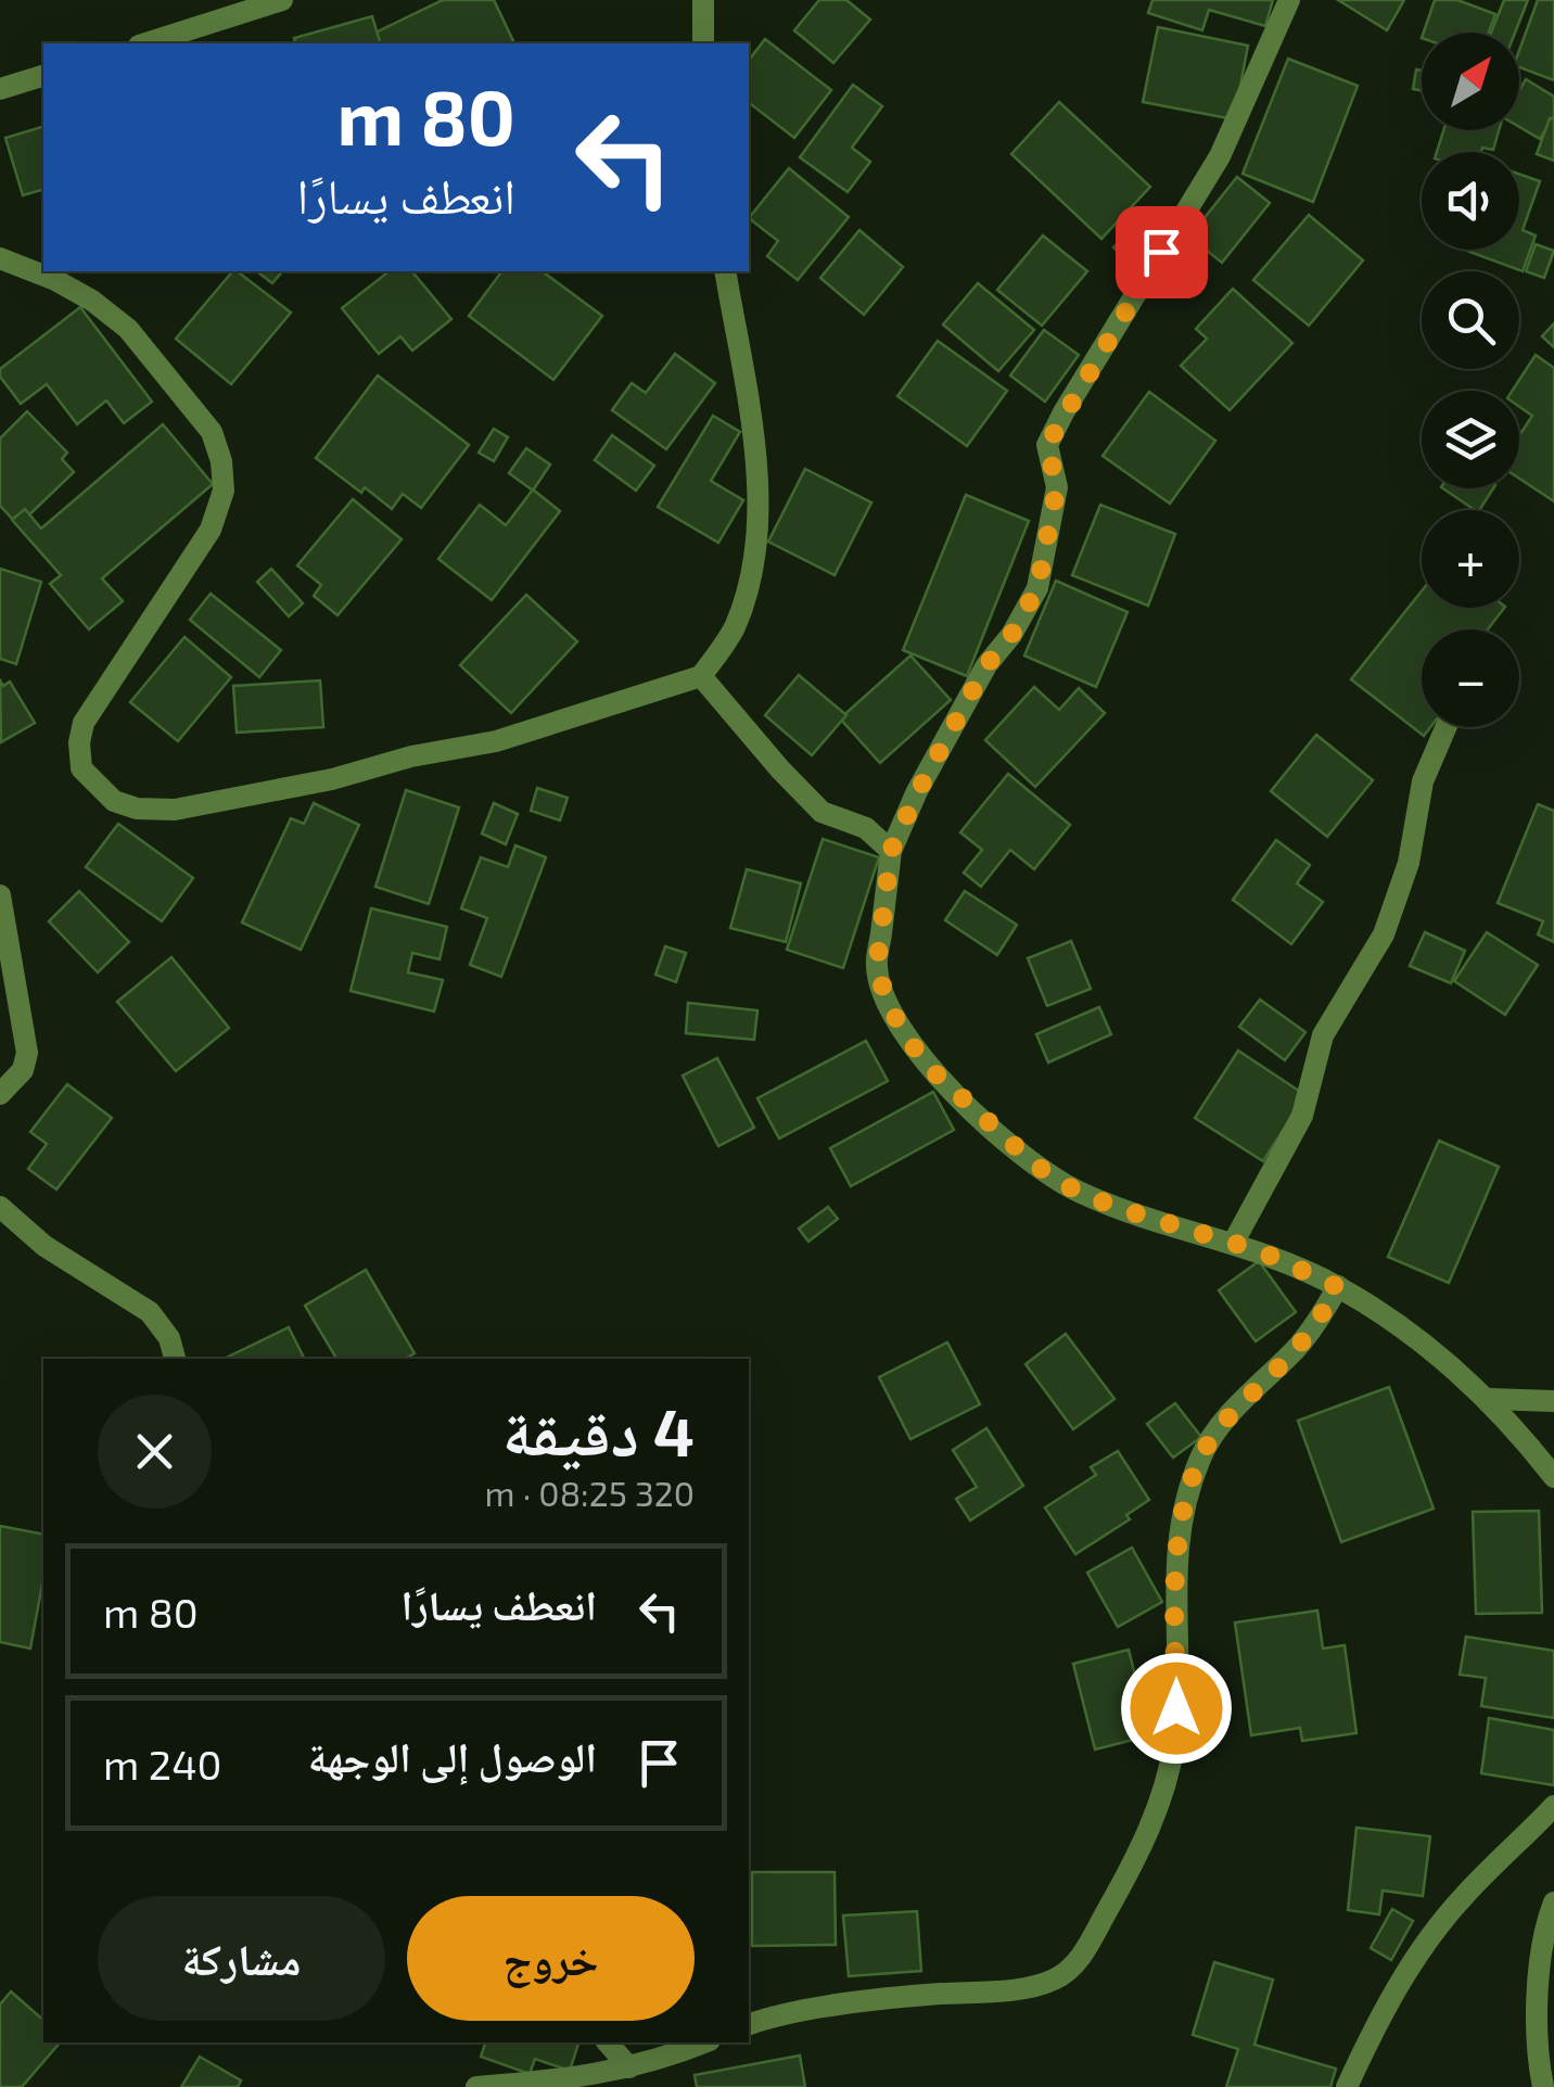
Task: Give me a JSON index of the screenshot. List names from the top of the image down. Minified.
{"north":"top right","page":{"map_buttons":["+","−"],"turn":["80 m","انعطف يسارًا"],"heading":["4 دقيقة","320 m · 08:25"],"list":[{"name":"انعطف يسارًا","value":"80 m"},{"name":"الوصول إلى الوجهة","value":"240 m"}],"buttons":["خروج","مشاركة"]}}
